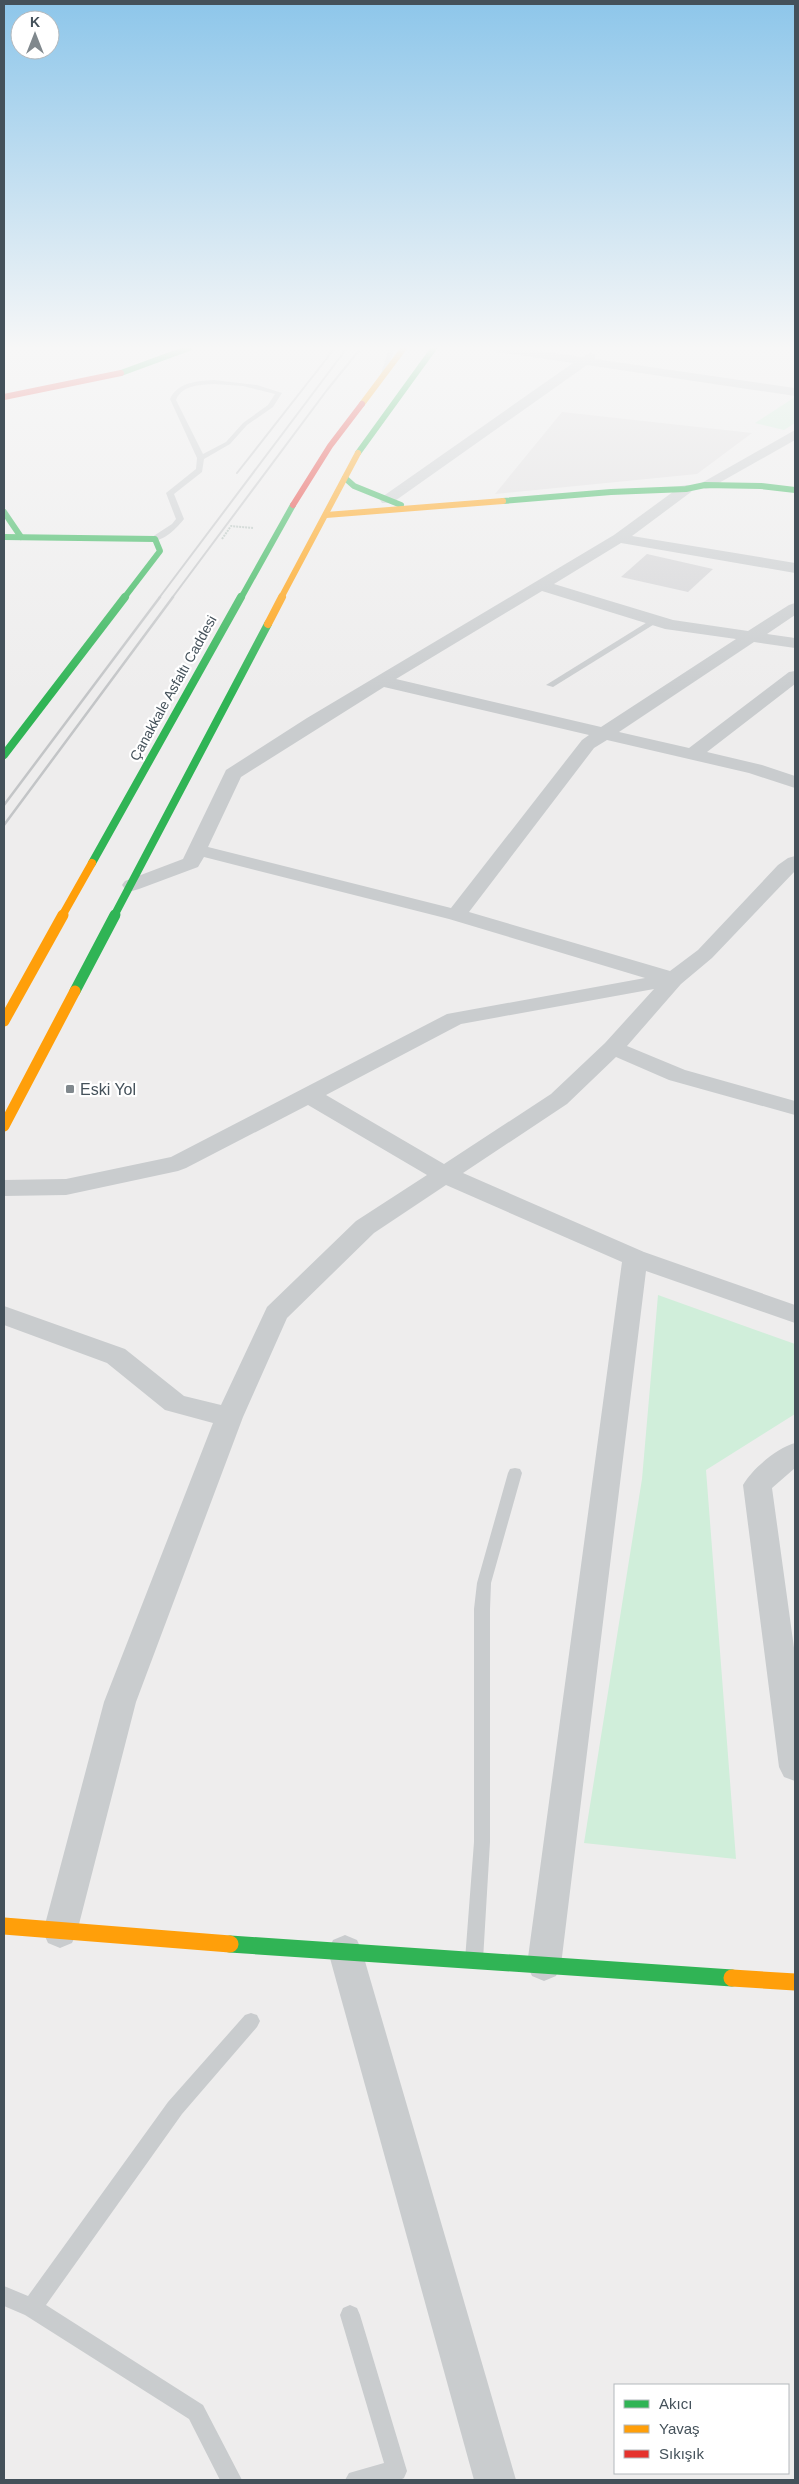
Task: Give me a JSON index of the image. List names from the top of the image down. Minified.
{"streets":{"main road":["Çanakkale Asfaltı Caddesi"]},"places":{"transit":["Eski Yol"]},"legend":["Akıcı","Yavaş","Sıkışık"],"north":"top"}
